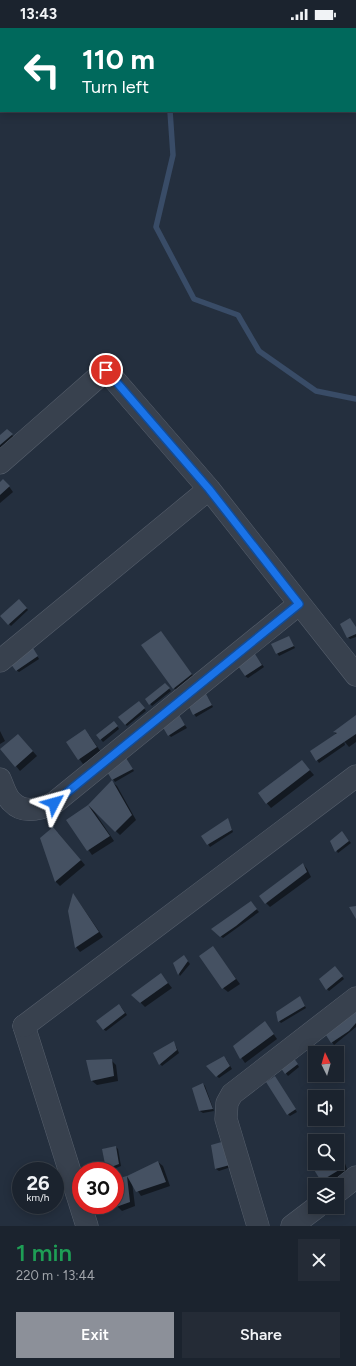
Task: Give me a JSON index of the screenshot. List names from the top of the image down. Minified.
{"north":"top","page":{"status":"13:43","turn":["110 m","Turn left"],"speed":"26 km/h","limit":"30","heading":["1 min","220 m · 13:44"],"buttons":["Exit","Share"]}}
